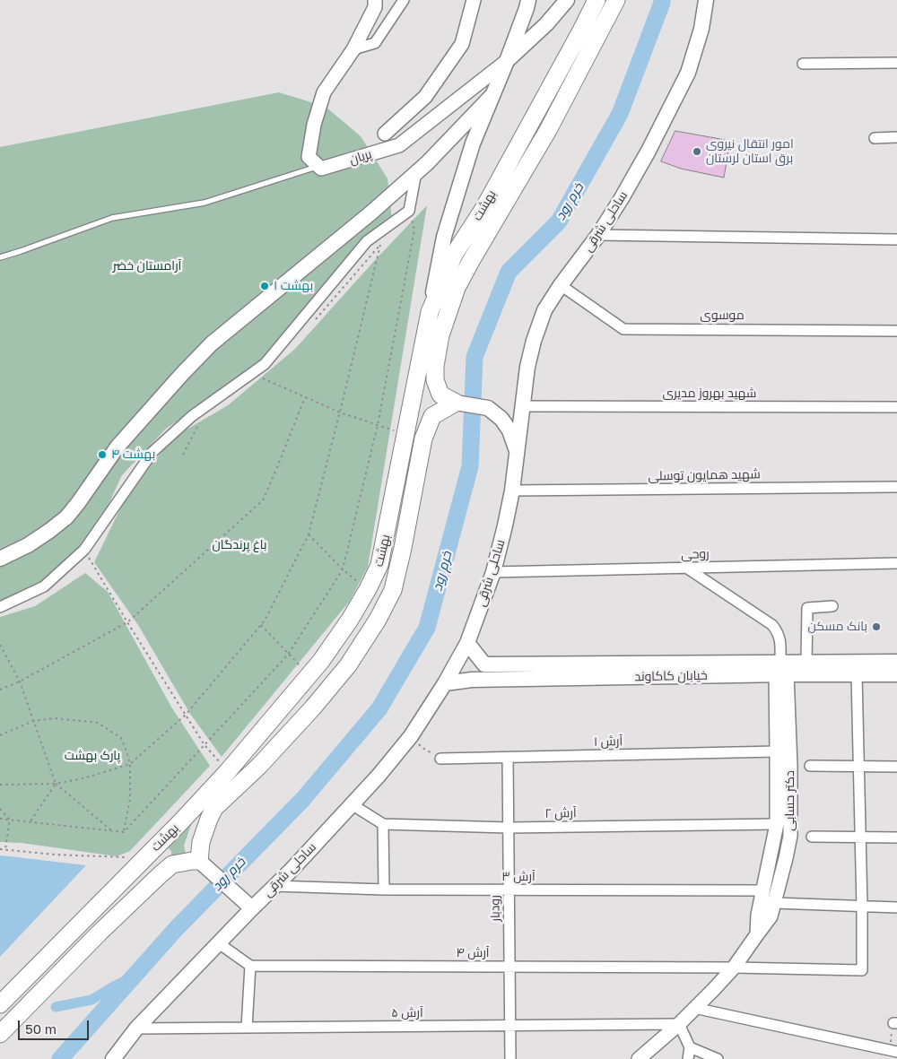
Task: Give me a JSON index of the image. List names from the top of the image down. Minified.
{"streets":{"main road":["بهشت","ساحلی شرقی","خیابان کاکاوند"],"street":["پریان","موسوی","شهید بهروز مدیری","شهید همایون توسلی","روحی","آرش ۱","دکتر حسابی","آرش ۲","آرش ۳","رودبار","آرش ۴","آرش ۵"]},"crossings":[["ساحلی شرقی","موسوی"],["ساحلی شرقی","شهید بهروز مدیری"],["ساحلی شرقی","شهید همایون توسلی"],["ساحلی شرقی","روحی"],["ساحلی شرقی","خیابان کاکاوند"],["ساحلی شرقی","آرش ۳"],["ساحلی شرقی","آرش ۵"],["روحی","دکتر حسابی"],["خیابان کاکاوند","دکتر حسابی"],["آرش ۱","دکتر حسابی"],["آرش ۱","رودبار"],["دکتر حسابی","آرش ۲"],["دکتر حسابی","آرش ۳"],["دکتر حسابی","آرش ۴"],["دکتر حسابی","آرش ۵"],["آرش ۲","رودبار"],["آرش ۳","رودبار"],["رودبار","آرش ۴"],["رودبار","آرش ۵"]],"water":["خرم رود"],"parks":["آرامستان خضر","باغ پرندگان","پارک بهشت"],"places":["امور انتقال نیروی برق استان لرستان","بهشت ۱","بهشت ۴","بانک مسکن"],"scale_bar":"50 m"}
